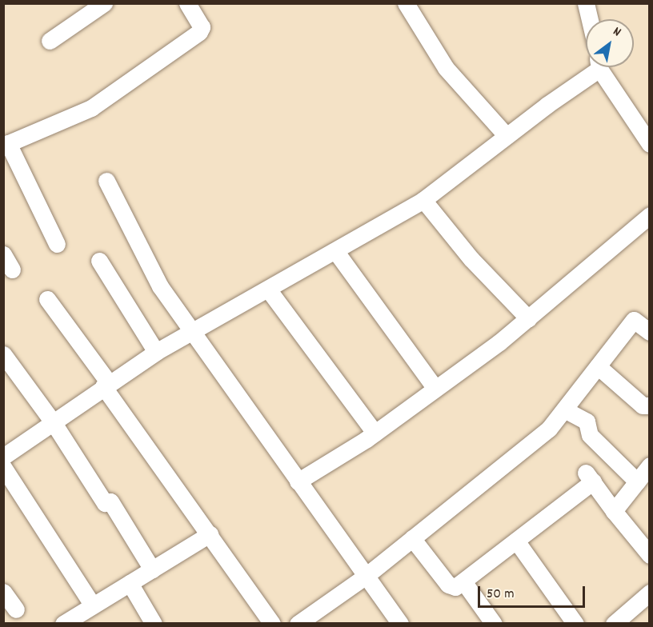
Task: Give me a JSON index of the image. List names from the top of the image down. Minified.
{"scale_bar":"50 m","north":"top right"}
